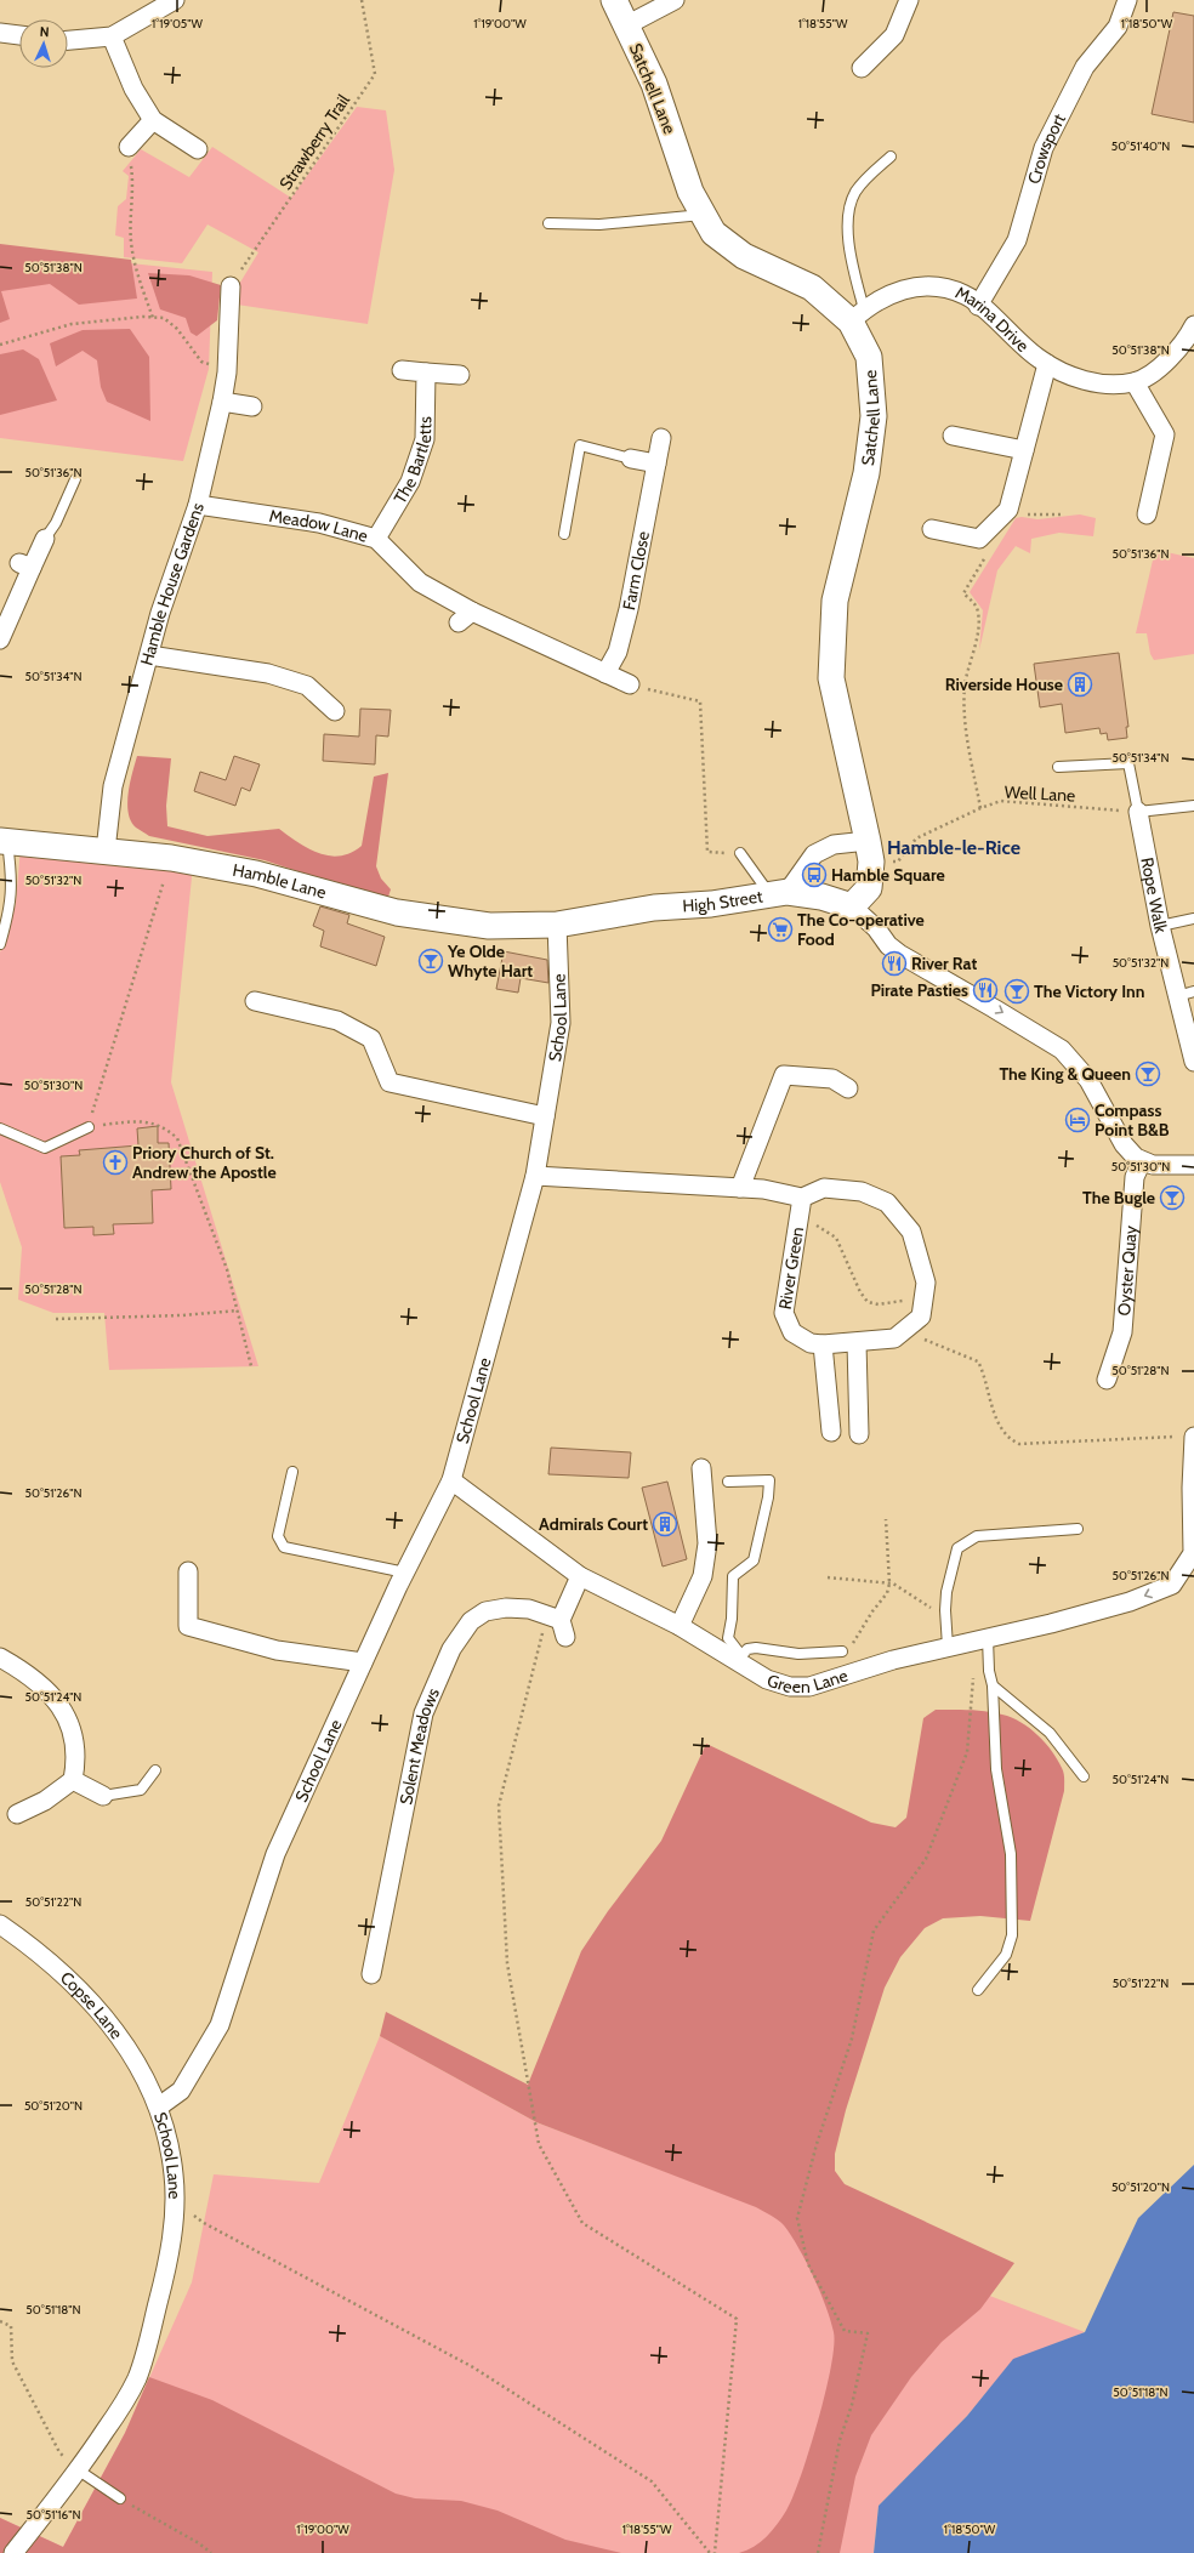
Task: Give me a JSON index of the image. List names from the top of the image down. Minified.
{"streets":{"street":["Satchell Lane","Crowsport","Marina Drive","The Bartletts","Meadow Lane","Farm Close","Hamble House Gardens","Hamble Lane","Rope Walk","High Street","School Lane","River Green","Oyster Quay","Green Lane","Solent Meadows","Copse Lane"],"path":["Strawberry Trail","Well Lane"]},"crossings":[["Satchell Lane","Marina Drive"],["Satchell Lane","Well Lane"],["Satchell Lane","High Street"],["Strawberry Trail","Hamble House Gardens"],["Crowsport","Marina Drive"],["The Bartletts","Meadow Lane"],["Meadow Lane","Farm Close"],["Meadow Lane","Hamble House Gardens"],["Hamble House Gardens","Hamble Lane"],["Well Lane","Rope Walk"],["Well Lane","High Street"],["Hamble Lane","High Street"],["Hamble Lane","School Lane"],["High Street","School Lane"],["School Lane","Green Lane"],["School Lane","Copse Lane"]],"districts":["Hamble-le-Rice"],"places":{"building":["Riverside House","Admirals Court"],"bus stop":["Hamble Square"],"supermarket":["The Co-operative Food"],"bar":["Ye Olde Whyte Hart","The Victory Inn","The King & Queen","The Bugle"],"restaurant":["River Rat","Pirate Pasties"],"hotel":["Compass Point B&B"],"church":["Priory Church of St. Andrew the Apostle"]},"north":"top","coordinates":["1°19'05\"W","1°19'00\"W","1°18'55\"W","1°18'50\"W","50°51'40\"N","50°51'38\"N","50°51'36\"N","50°51'34\"N","50°51'32\"N","50°51'30\"N","50°51'28\"N","50°51'26\"N","50°51'24\"N","50°51'22\"N","50°51'20\"N","50°51'18\"N","50°51'16\"N"]}
